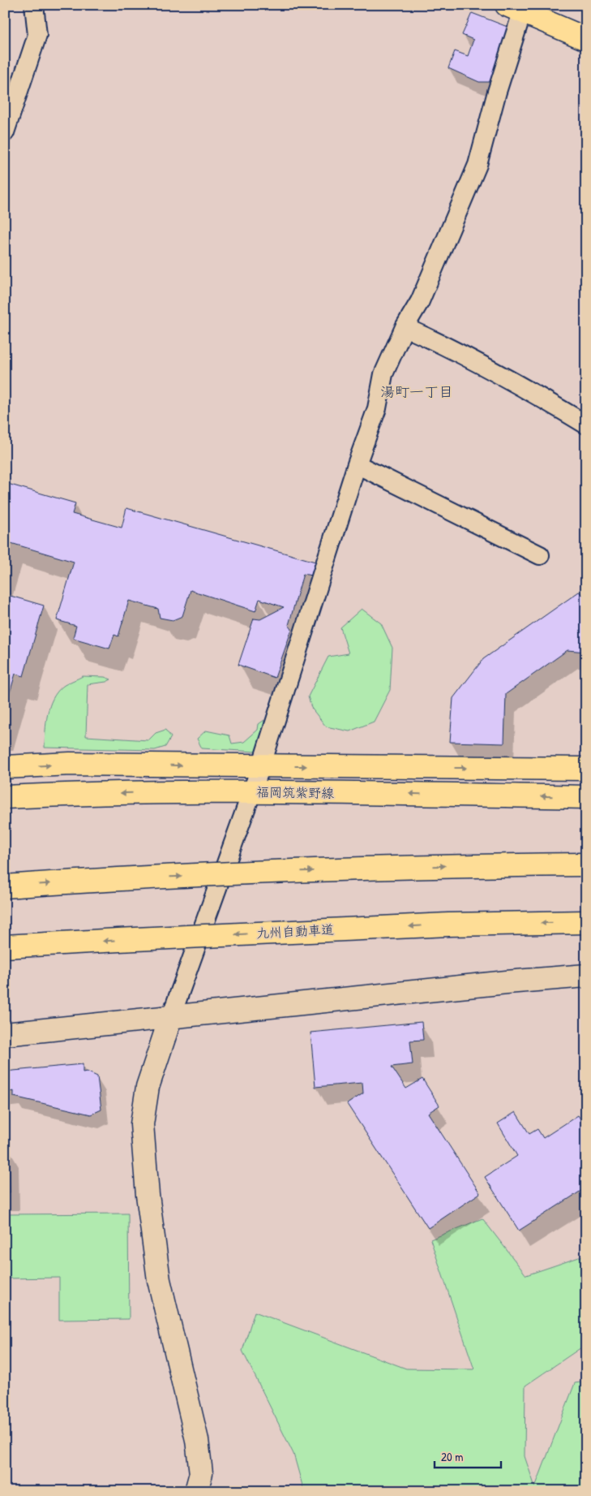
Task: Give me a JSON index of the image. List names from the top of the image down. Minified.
{"streets":{"main road":["福岡筑紫野線","九州自動車道"]},"districts":["湯町一丁目"],"scale_bar":"20 m"}
